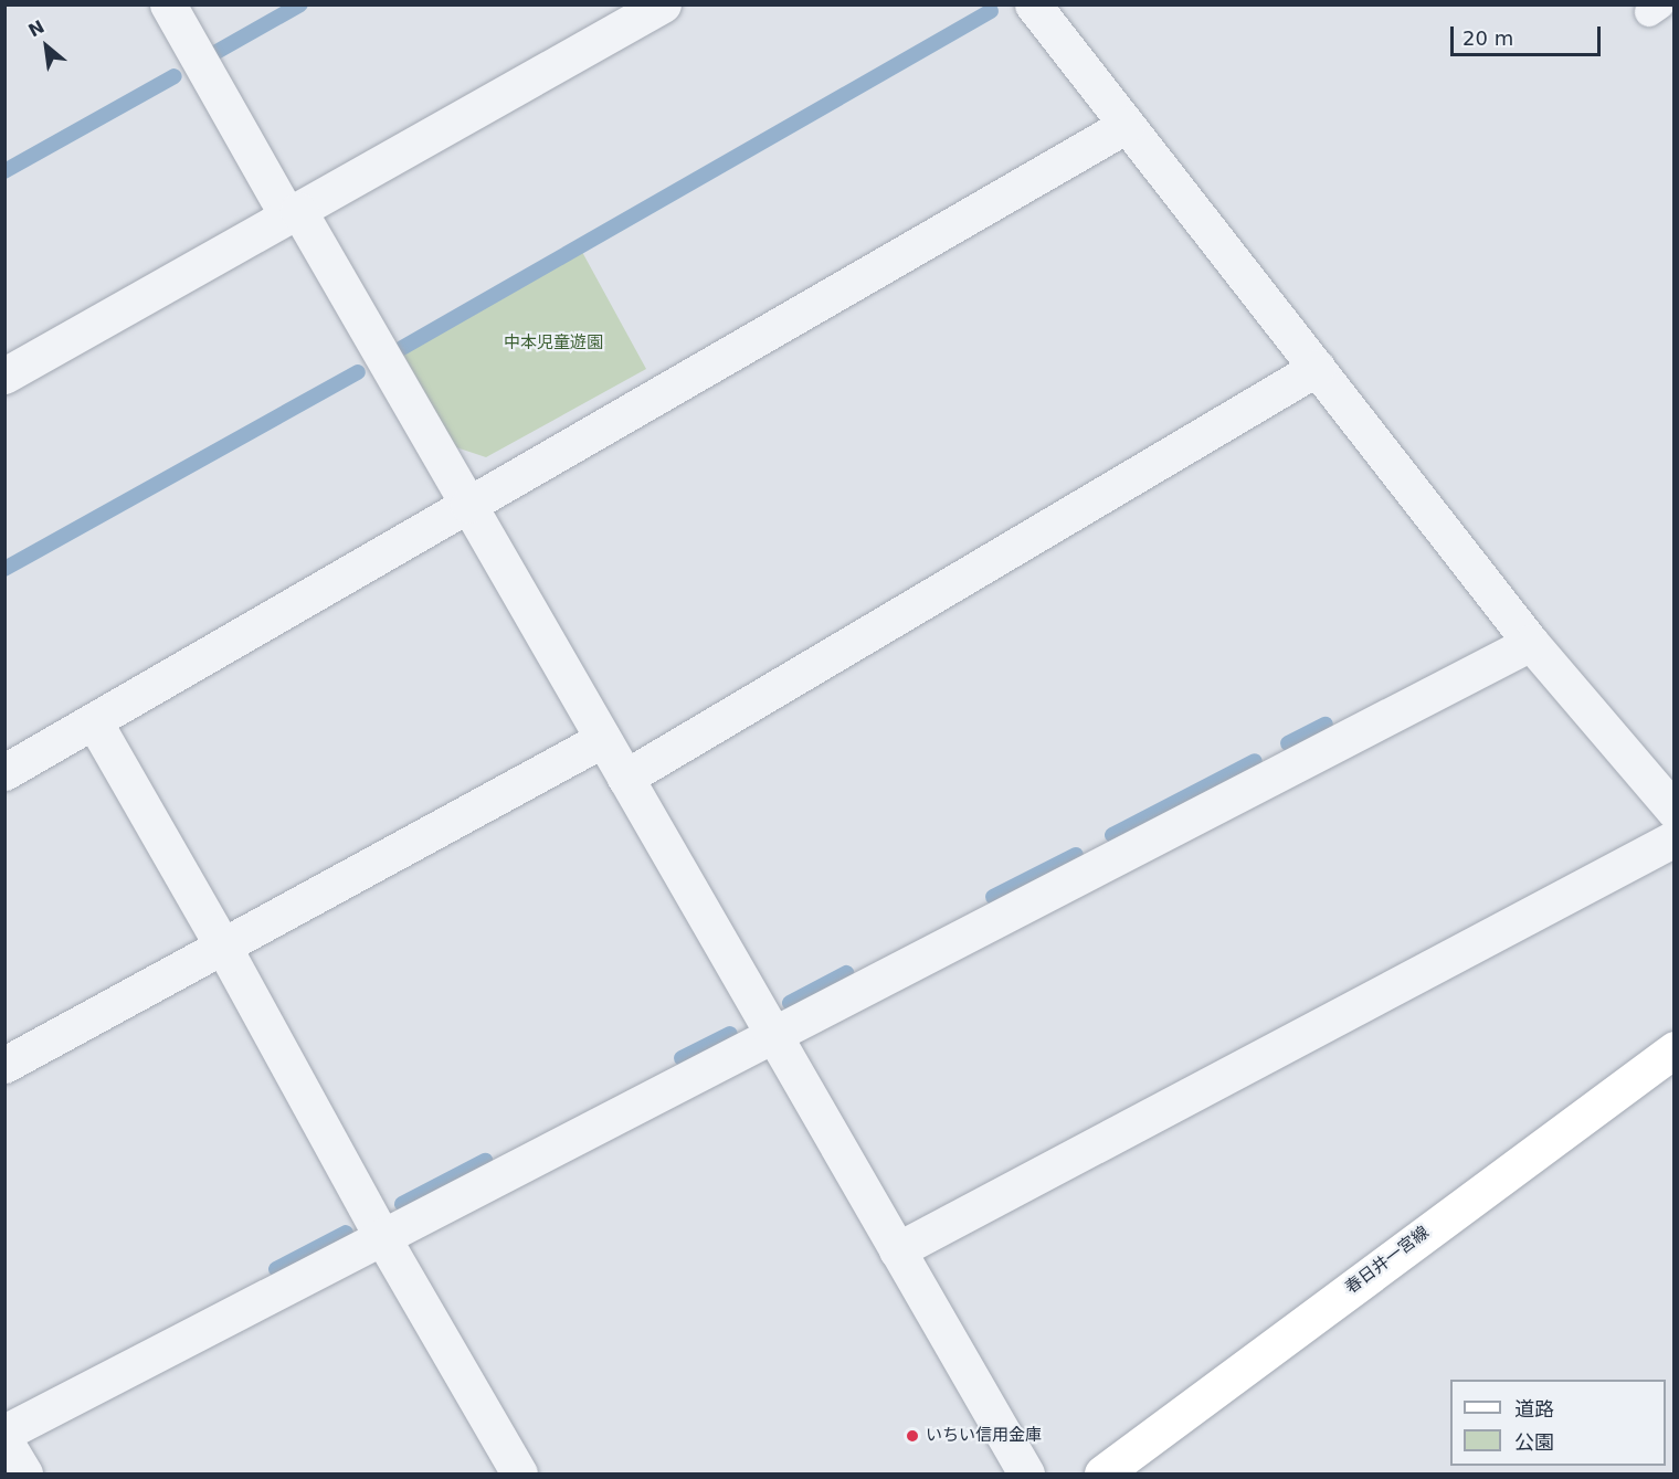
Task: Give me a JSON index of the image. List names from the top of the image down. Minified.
{"streets":{"main road":["春日井一宮線"]},"parks":["中本児童遊園"],"places":["いちい信用金庫"],"legend":["道路","公園"],"scale_bar":"20 m","north":"top left"}
